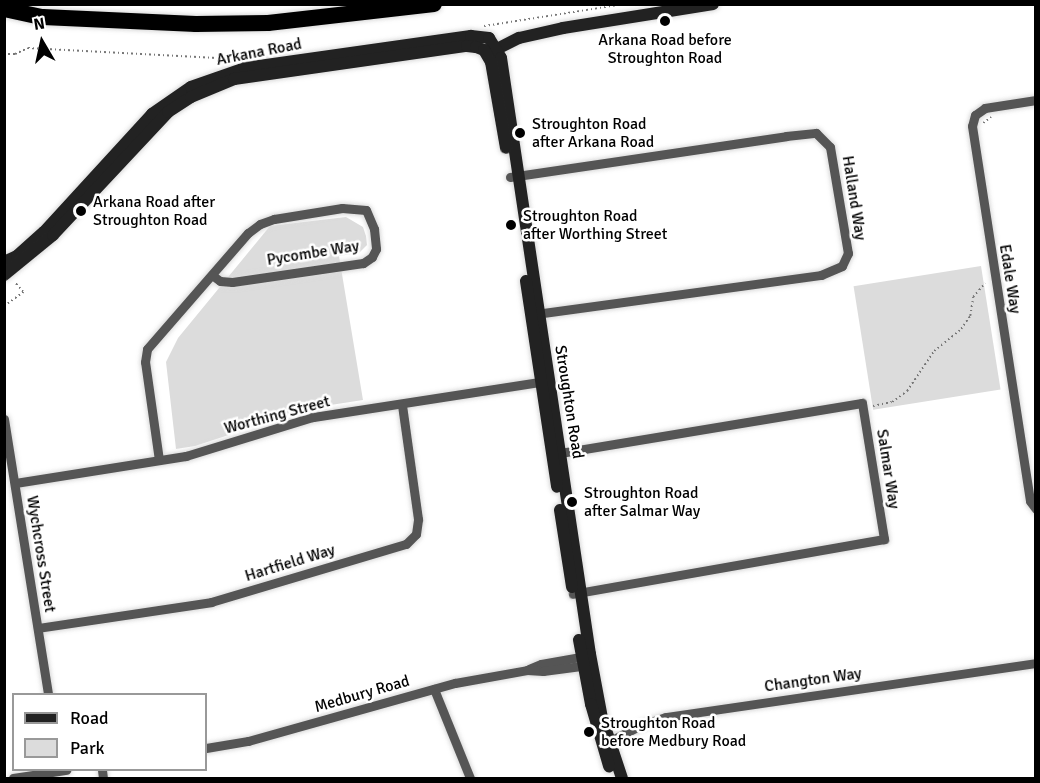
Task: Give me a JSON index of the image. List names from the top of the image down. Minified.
{"streets":{"street":["Arkana Road","Halland Way","Pycombe Way","Edale Way","Stroughton Road","Worthing Street","Salmar Way","Wychcross Street","Hartfield Way","Changton Way","Medbury Road"]},"crossings":[["Arkana Road","Stroughton Road"],["Halland Way","Stroughton Road"],["Pycombe Way","Worthing Street"],["Stroughton Road","Worthing Street"],["Stroughton Road","Salmar Way"],["Stroughton Road","Changton Way"],["Stroughton Road","Medbury Road"],["Worthing Street","Wychcross Street"],["Worthing Street","Hartfield Way"],["Wychcross Street","Hartfield Way"]],"places":["Arkana Road before Stroughton Road","Stroughton Road after Arkana Road","Arkana Road after Stroughton Road","Stroughton Road after Worthing Street","Stroughton Road after Salmar Way","Stroughton Road before Medbury Road"],"legend":["Road","Park"],"north":"top"}
